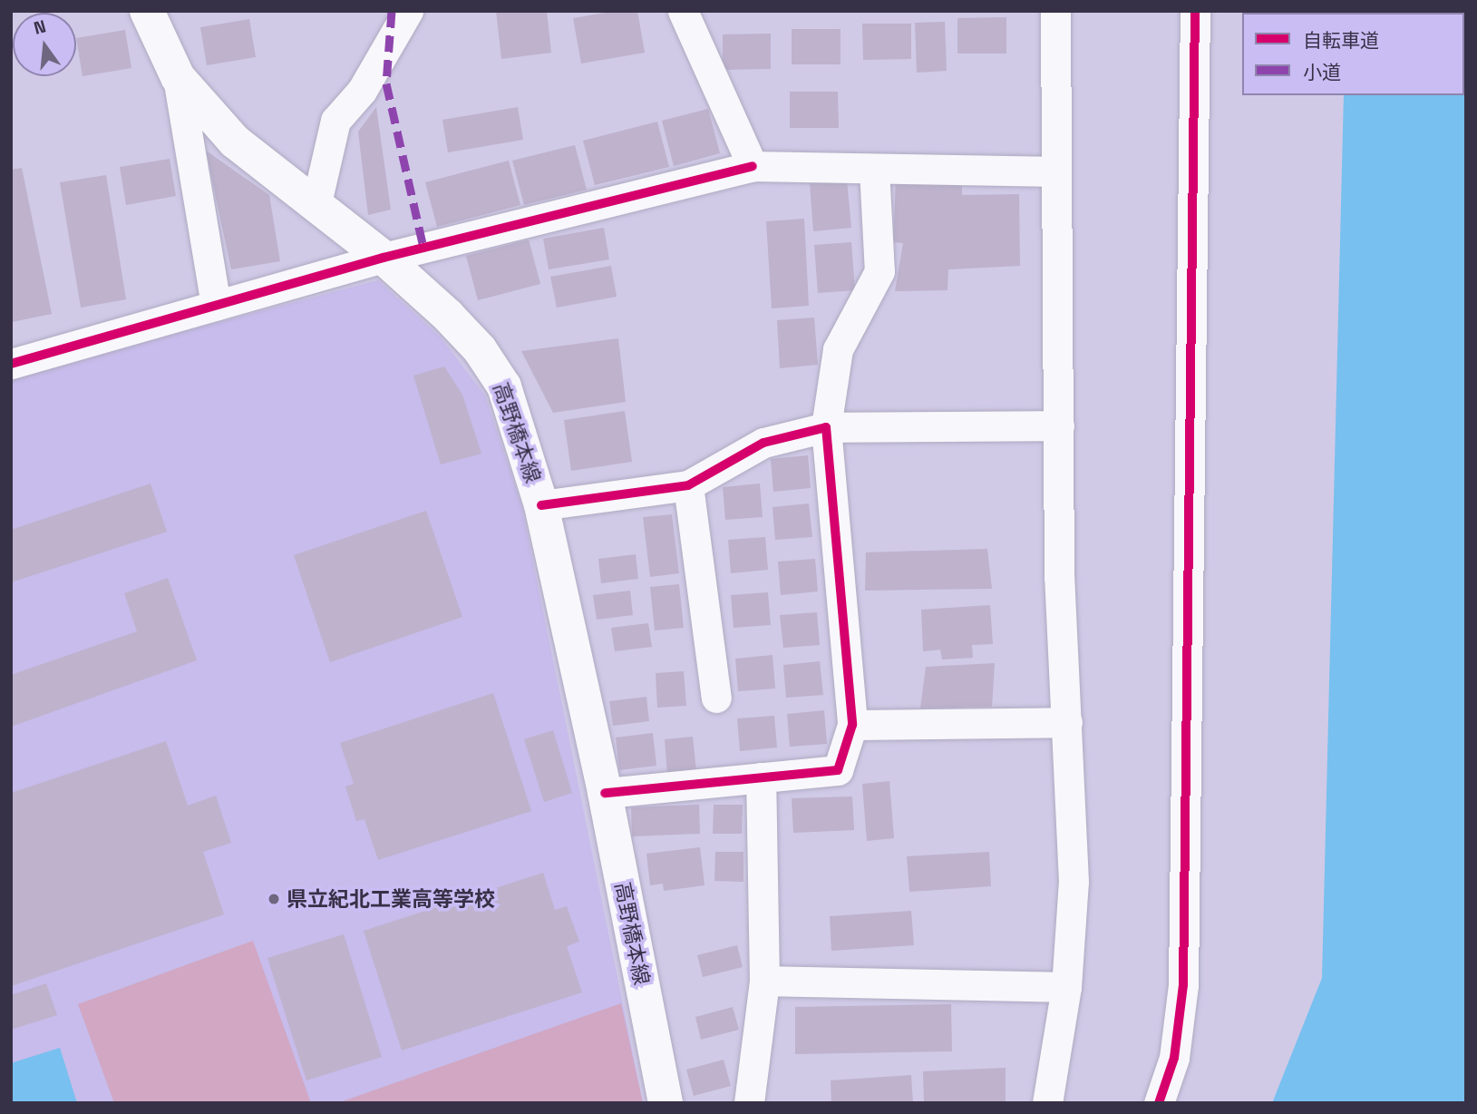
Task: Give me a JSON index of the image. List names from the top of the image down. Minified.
{"streets":{"main road":["高野橋本線"]},"places":["県立紀北工業高等学校"],"legend":["自転車道","小道"],"north":"top"}
